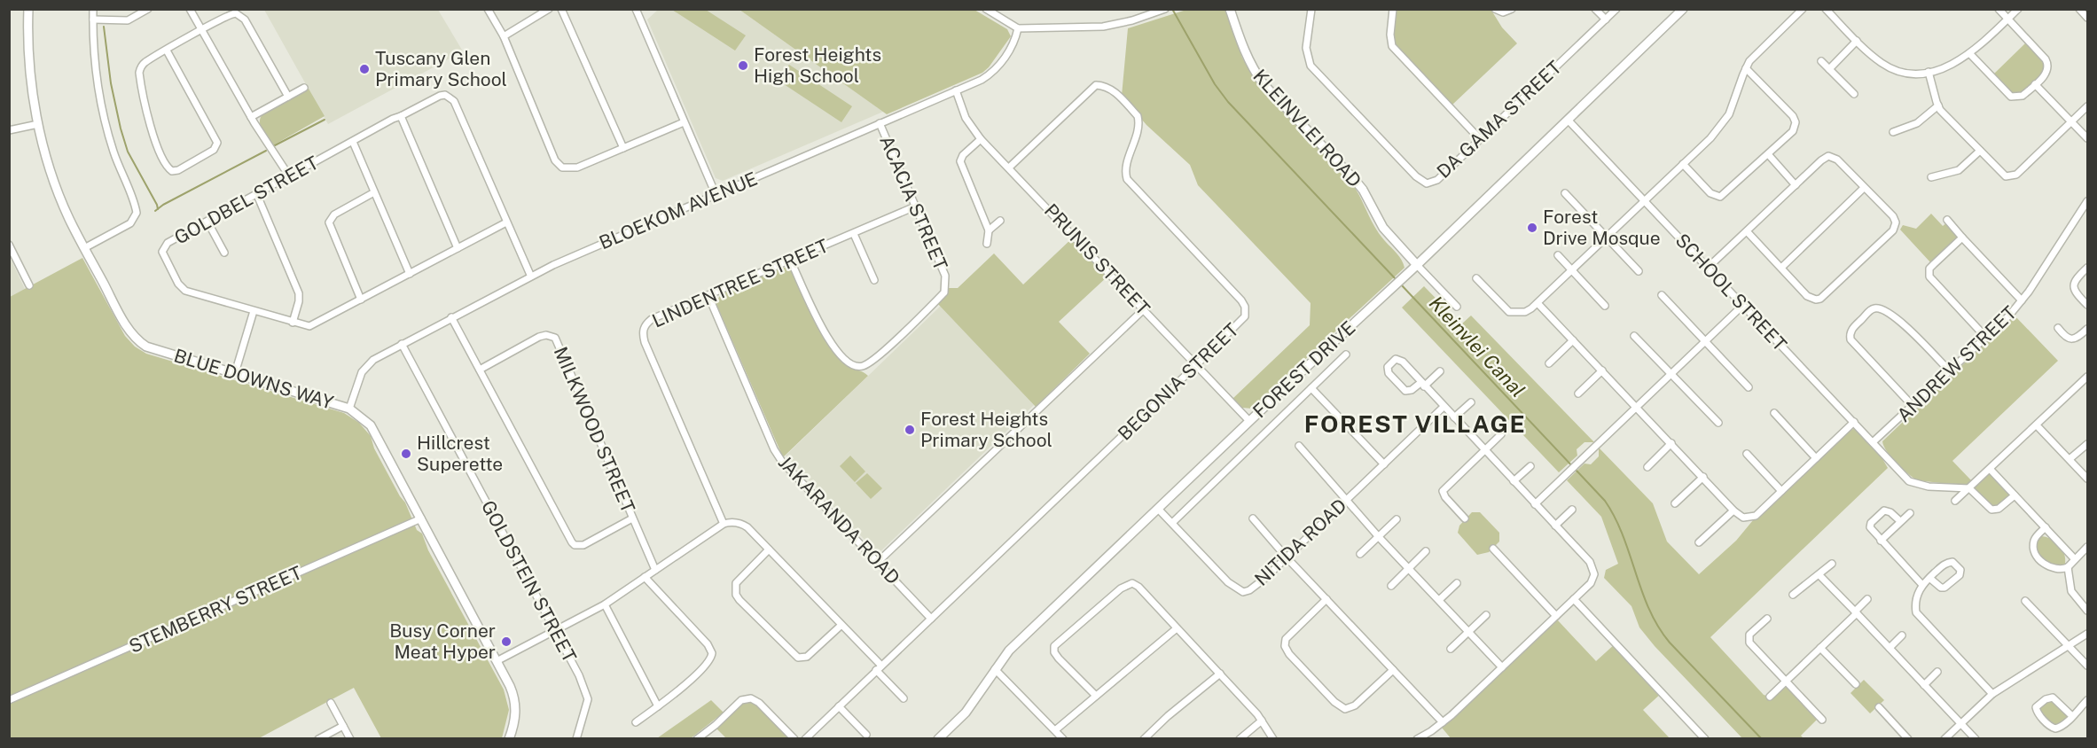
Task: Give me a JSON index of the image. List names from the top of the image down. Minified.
{"streets":{"street":["DA GAMA STREET","KLEINVLEI ROAD","GOLDBEL STREET","ACACIA STREET","BLOEKOM AVENUE","PRUNIS STREET","LINDENTREE STREET","SCHOOL STREET","ANDREW STREET","FOREST DRIVE","BLUE DOWNS WAY","BEGONIA STREET","MILKWOOD STREET","JAKARANDA ROAD","NITIDA ROAD","GOLDSTEIN STREET","STEMBERRY STREET"]},"crossings":[["KLEINVLEI ROAD","FOREST DRIVE"],["GOLDBEL STREET","BLOEKOM AVENUE"],["ACACIA STREET","BLOEKOM AVENUE"],["ACACIA STREET","LINDENTREE STREET"],["BLOEKOM AVENUE","PRUNIS STREET"],["BLOEKOM AVENUE","BLUE DOWNS WAY"],["BLOEKOM AVENUE","GOLDSTEIN STREET"],["PRUNIS STREET","FOREST DRIVE"],["PRUNIS STREET","BEGONIA STREET"],["LINDENTREE STREET","JAKARANDA ROAD"],["SCHOOL STREET","ANDREW STREET"],["SCHOOL STREET","FOREST DRIVE"],["FOREST DRIVE","NITIDA ROAD"],["BLUE DOWNS WAY","STEMBERRY STREET"],["BEGONIA STREET","JAKARANDA ROAD"]],"districts":["FOREST VILLAGE"],"water":["Kleinvlei Canal"],"places":["Forest Heights High School","Tuscany Glen Primary School","Forest Drive Mosque","Forest Heights Primary School","Hillcrest Superette","Busy Corner Meat Hyper"]}
